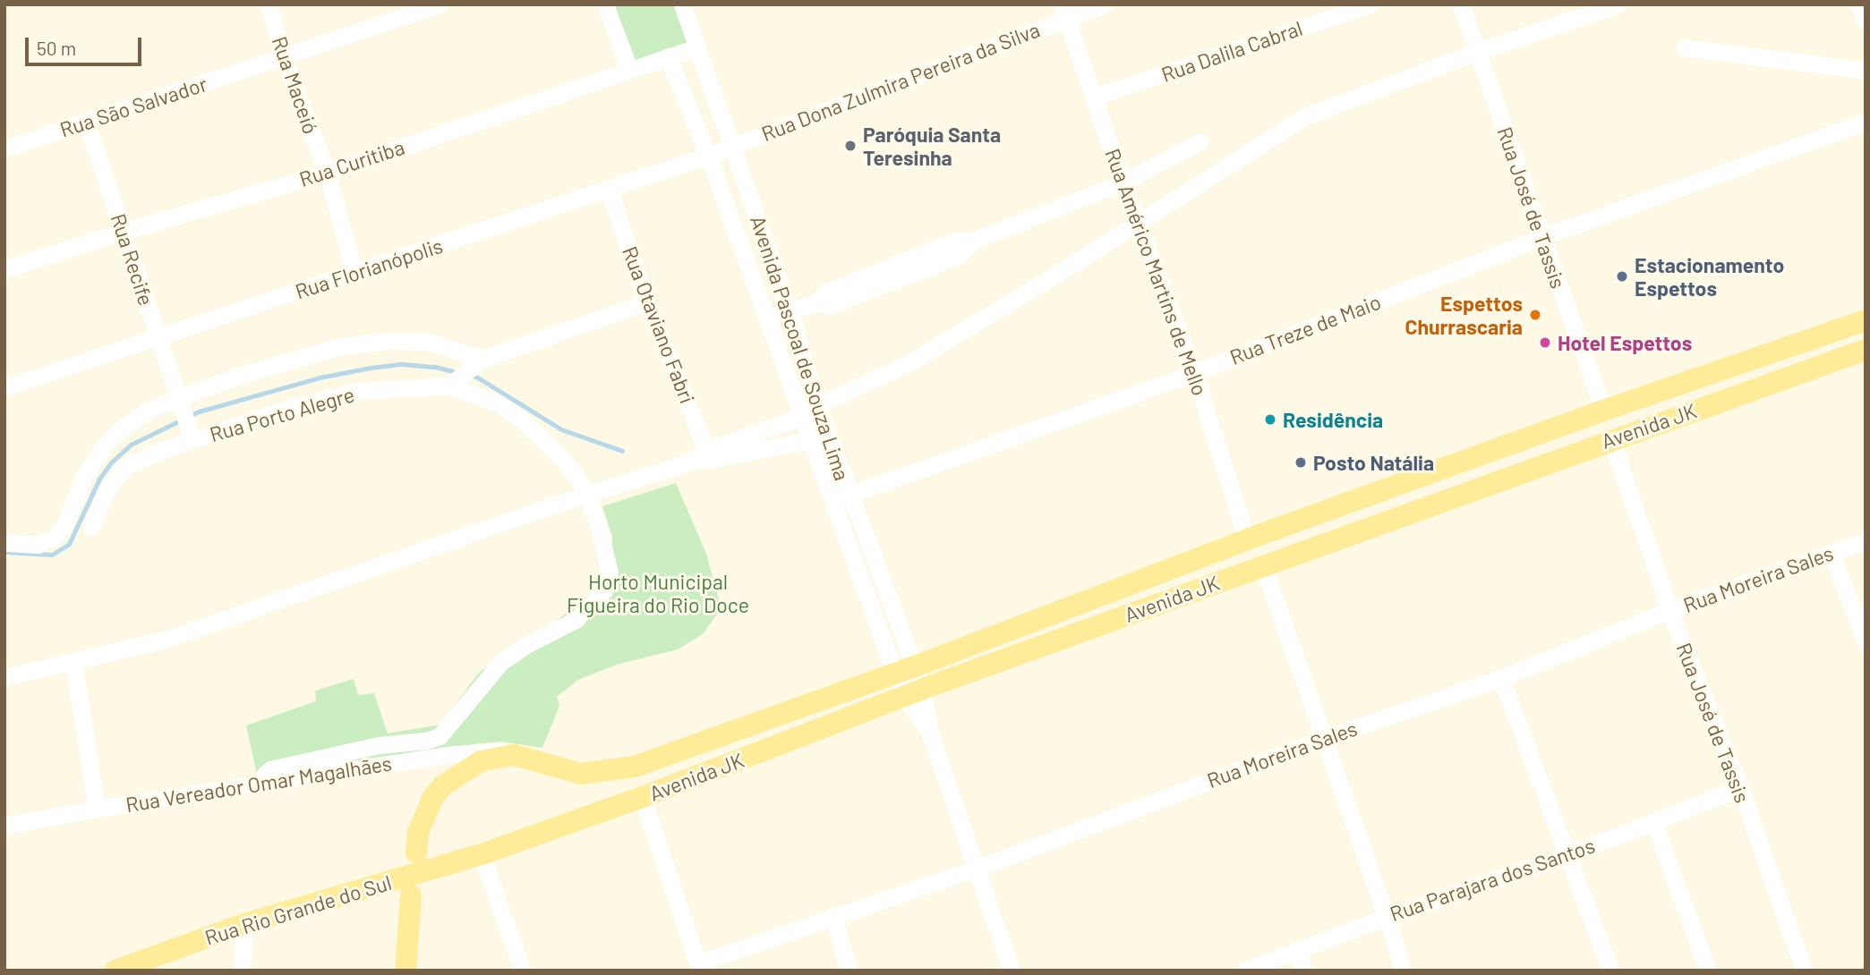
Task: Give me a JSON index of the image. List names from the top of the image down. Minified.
{"streets":{"main road":["Avenida JK","Rua Rio Grande do Sul"],"street":["Rua Dalila Cabral","Rua Dona Zulmira Pereira da Silva","Rua Maceió","Rua São Salvador","Rua Curitiba","Rua José de Tassis","Rua Recife","Rua Florianópolis","Rua Américo Martins de Mello","Rua Otaviano Fabri","Rua Treze de Maio","Avenida Pascoal de Souza Lima","Rua Porto Alegre","Rua Moreira Sales","Rua Vereador Omar Magalhães","Rua Parajara dos Santos"]},"crossings":[["Rua Dalila Cabral","Rua Américo Martins de Mello"],["Rua Dona Zulmira Pereira da Silva","Rua Florianópolis"],["Rua Dona Zulmira Pereira da Silva","Rua Américo Martins de Mello"],["Rua Dona Zulmira Pereira da Silva","Avenida Pascoal de Souza Lima"],["Rua Maceió","Rua São Salvador"],["Rua Maceió","Rua Curitiba"],["Rua Maceió","Rua Florianópolis"],["Rua São Salvador","Rua Recife"],["Rua Curitiba","Rua Recife"],["Rua Curitiba","Avenida Pascoal de Souza Lima"],["Rua José de Tassis","Rua Treze de Maio"],["Rua José de Tassis","Avenida JK"],["Rua José de Tassis","Rua Moreira Sales"],["Rua José de Tassis","Rua Parajara dos Santos"],["Rua Recife","Rua Florianópolis"],["Rua Recife","Rua Porto Alegre"],["Rua Florianópolis","Rua Otaviano Fabri"],["Rua Florianópolis","Avenida Pascoal de Souza Lima"],["Rua Américo Martins de Mello","Rua Treze de Maio"],["Rua Américo Martins de Mello","Avenida JK"],["Rua Treze de Maio","Avenida Pascoal de Souza Lima"],["Avenida Pascoal de Souza Lima","Avenida JK"],["Avenida Pascoal de Souza Lima","Rua Moreira Sales"],["Avenida JK","Rua Vereador Omar Magalhães"],["Avenida JK","Rua Rio Grande do Sul"]],"parks":["Horto Municipal Figueira do Rio Doce"],"places":["Paróquia Santa Teresinha","Estacionamento Espettos","Espettos Churrascaria","Hotel Espettos","Residência","Posto Natália"],"scale_bar":"50 m"}
